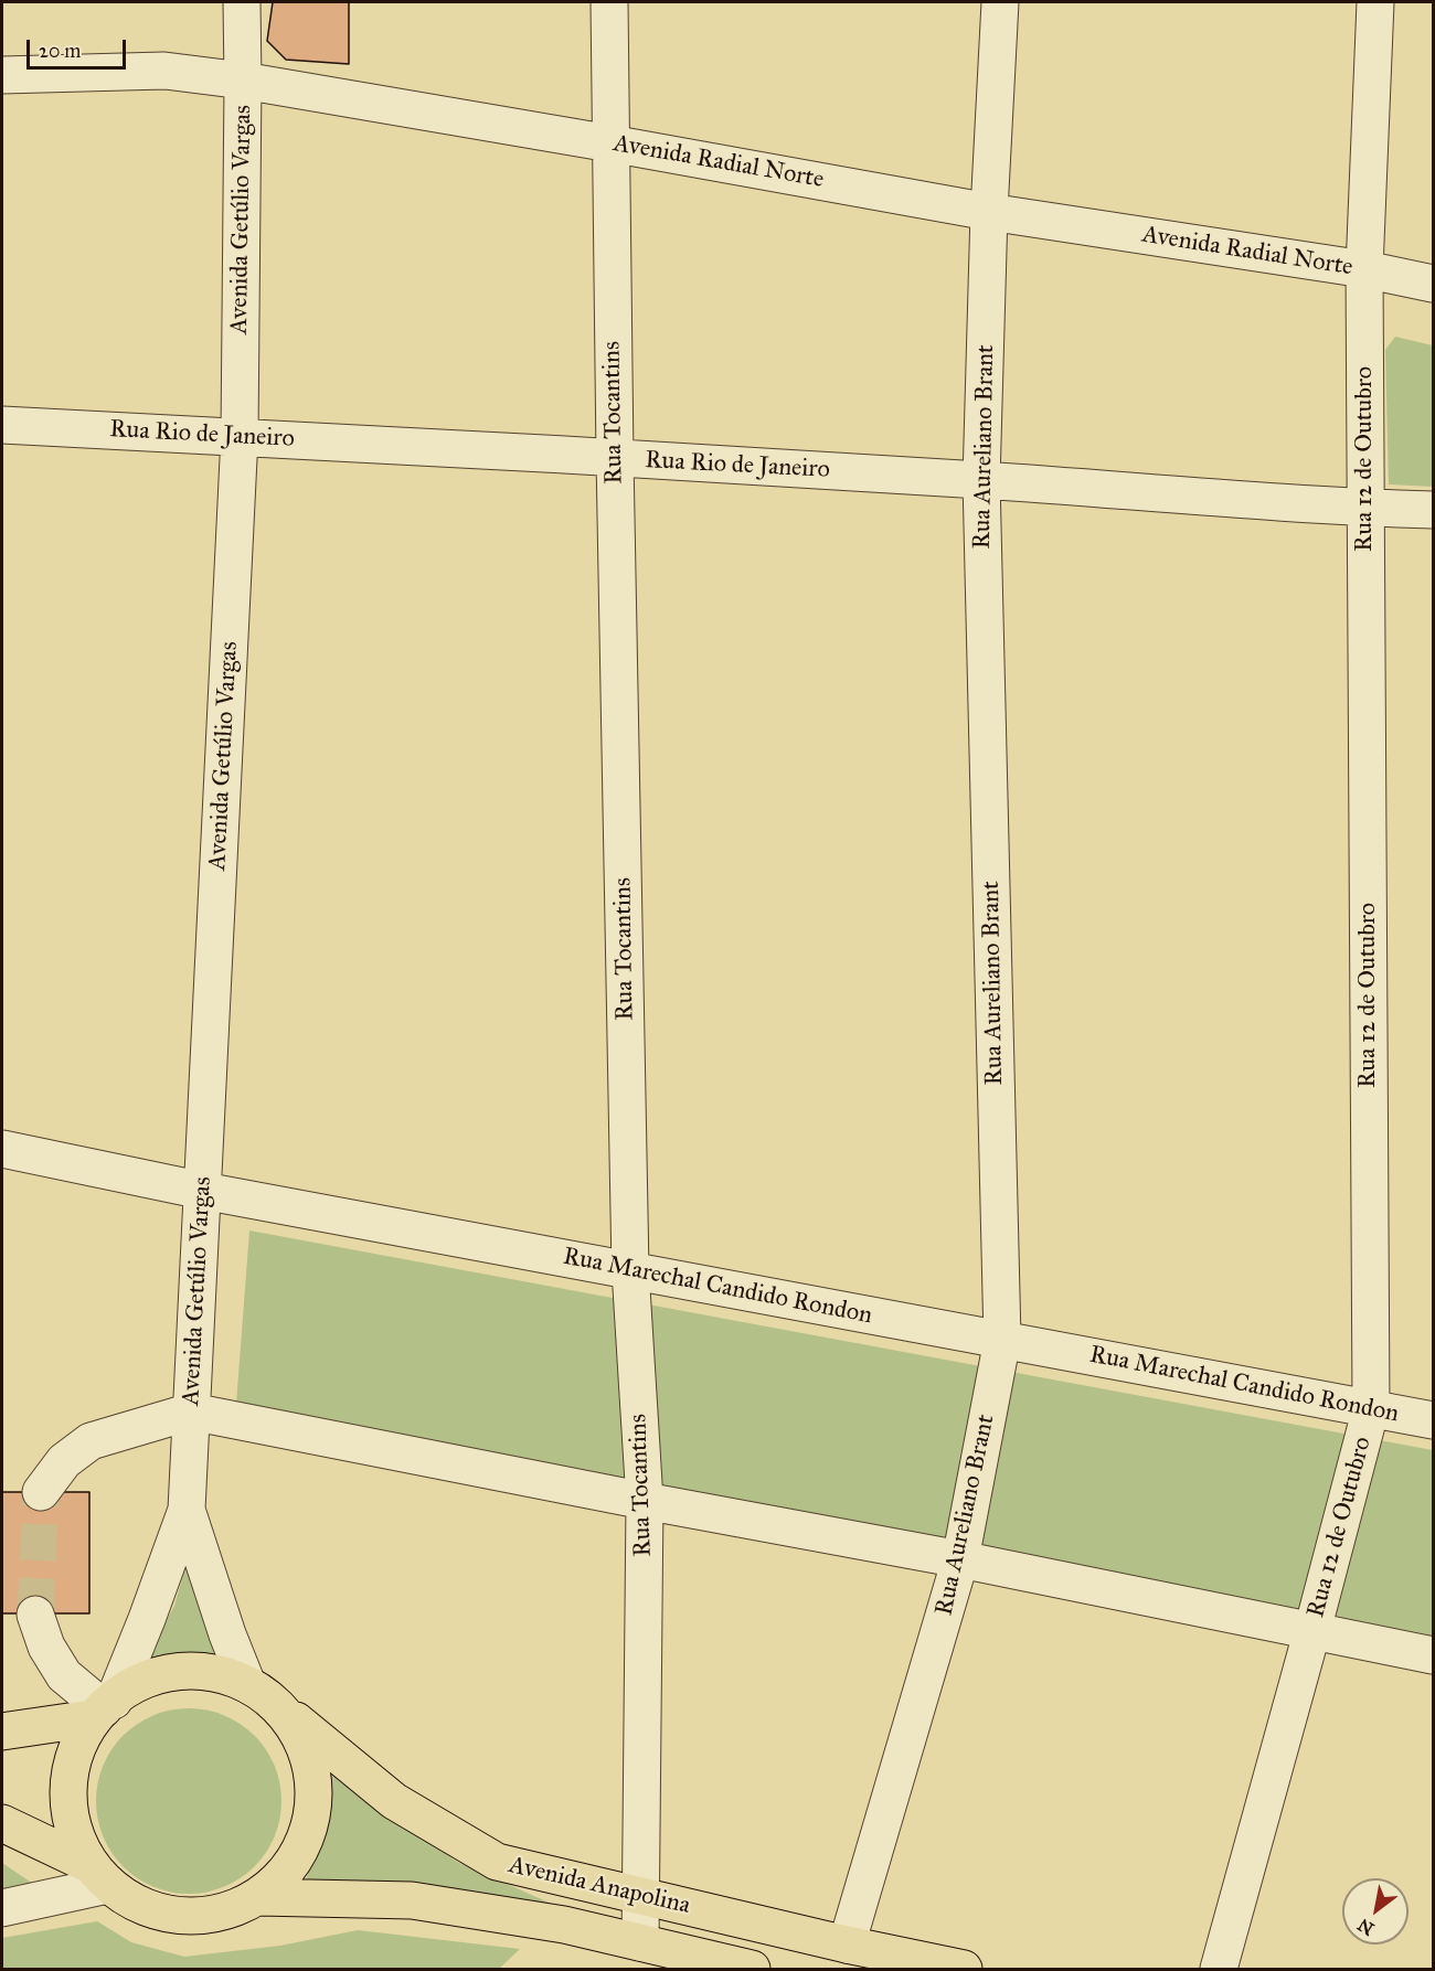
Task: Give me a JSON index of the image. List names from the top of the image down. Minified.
{"streets":{"main road":["Avenida Anapolina"],"street":["Avenida Radial Norte","Avenida Getúlio Vargas","Rua Tocantins","Rua Rio de Janeiro","Rua Aureliano Brant","Rua 12 de Outubro","Rua Marechal Candido Rondon"]},"crossings":[["Avenida Radial Norte","Avenida Getúlio Vargas"],["Avenida Radial Norte","Rua Tocantins"],["Avenida Radial Norte","Rua Aureliano Brant"],["Avenida Radial Norte","Rua 12 de Outubro"],["Avenida Getúlio Vargas","Rua Rio de Janeiro"],["Avenida Getúlio Vargas","Rua Marechal Candido Rondon"],["Rua Tocantins","Rua Rio de Janeiro"],["Rua Tocantins","Rua Marechal Candido Rondon"],["Rua Tocantins","Avenida Anapolina"],["Rua Rio de Janeiro","Rua Aureliano Brant"],["Rua Rio de Janeiro","Rua 12 de Outubro"],["Rua Aureliano Brant","Rua Marechal Candido Rondon"],["Rua Aureliano Brant","Avenida Anapolina"],["Rua 12 de Outubro","Rua Marechal Candido Rondon"]],"scale_bar":"20 m","north":"bottom left"}
